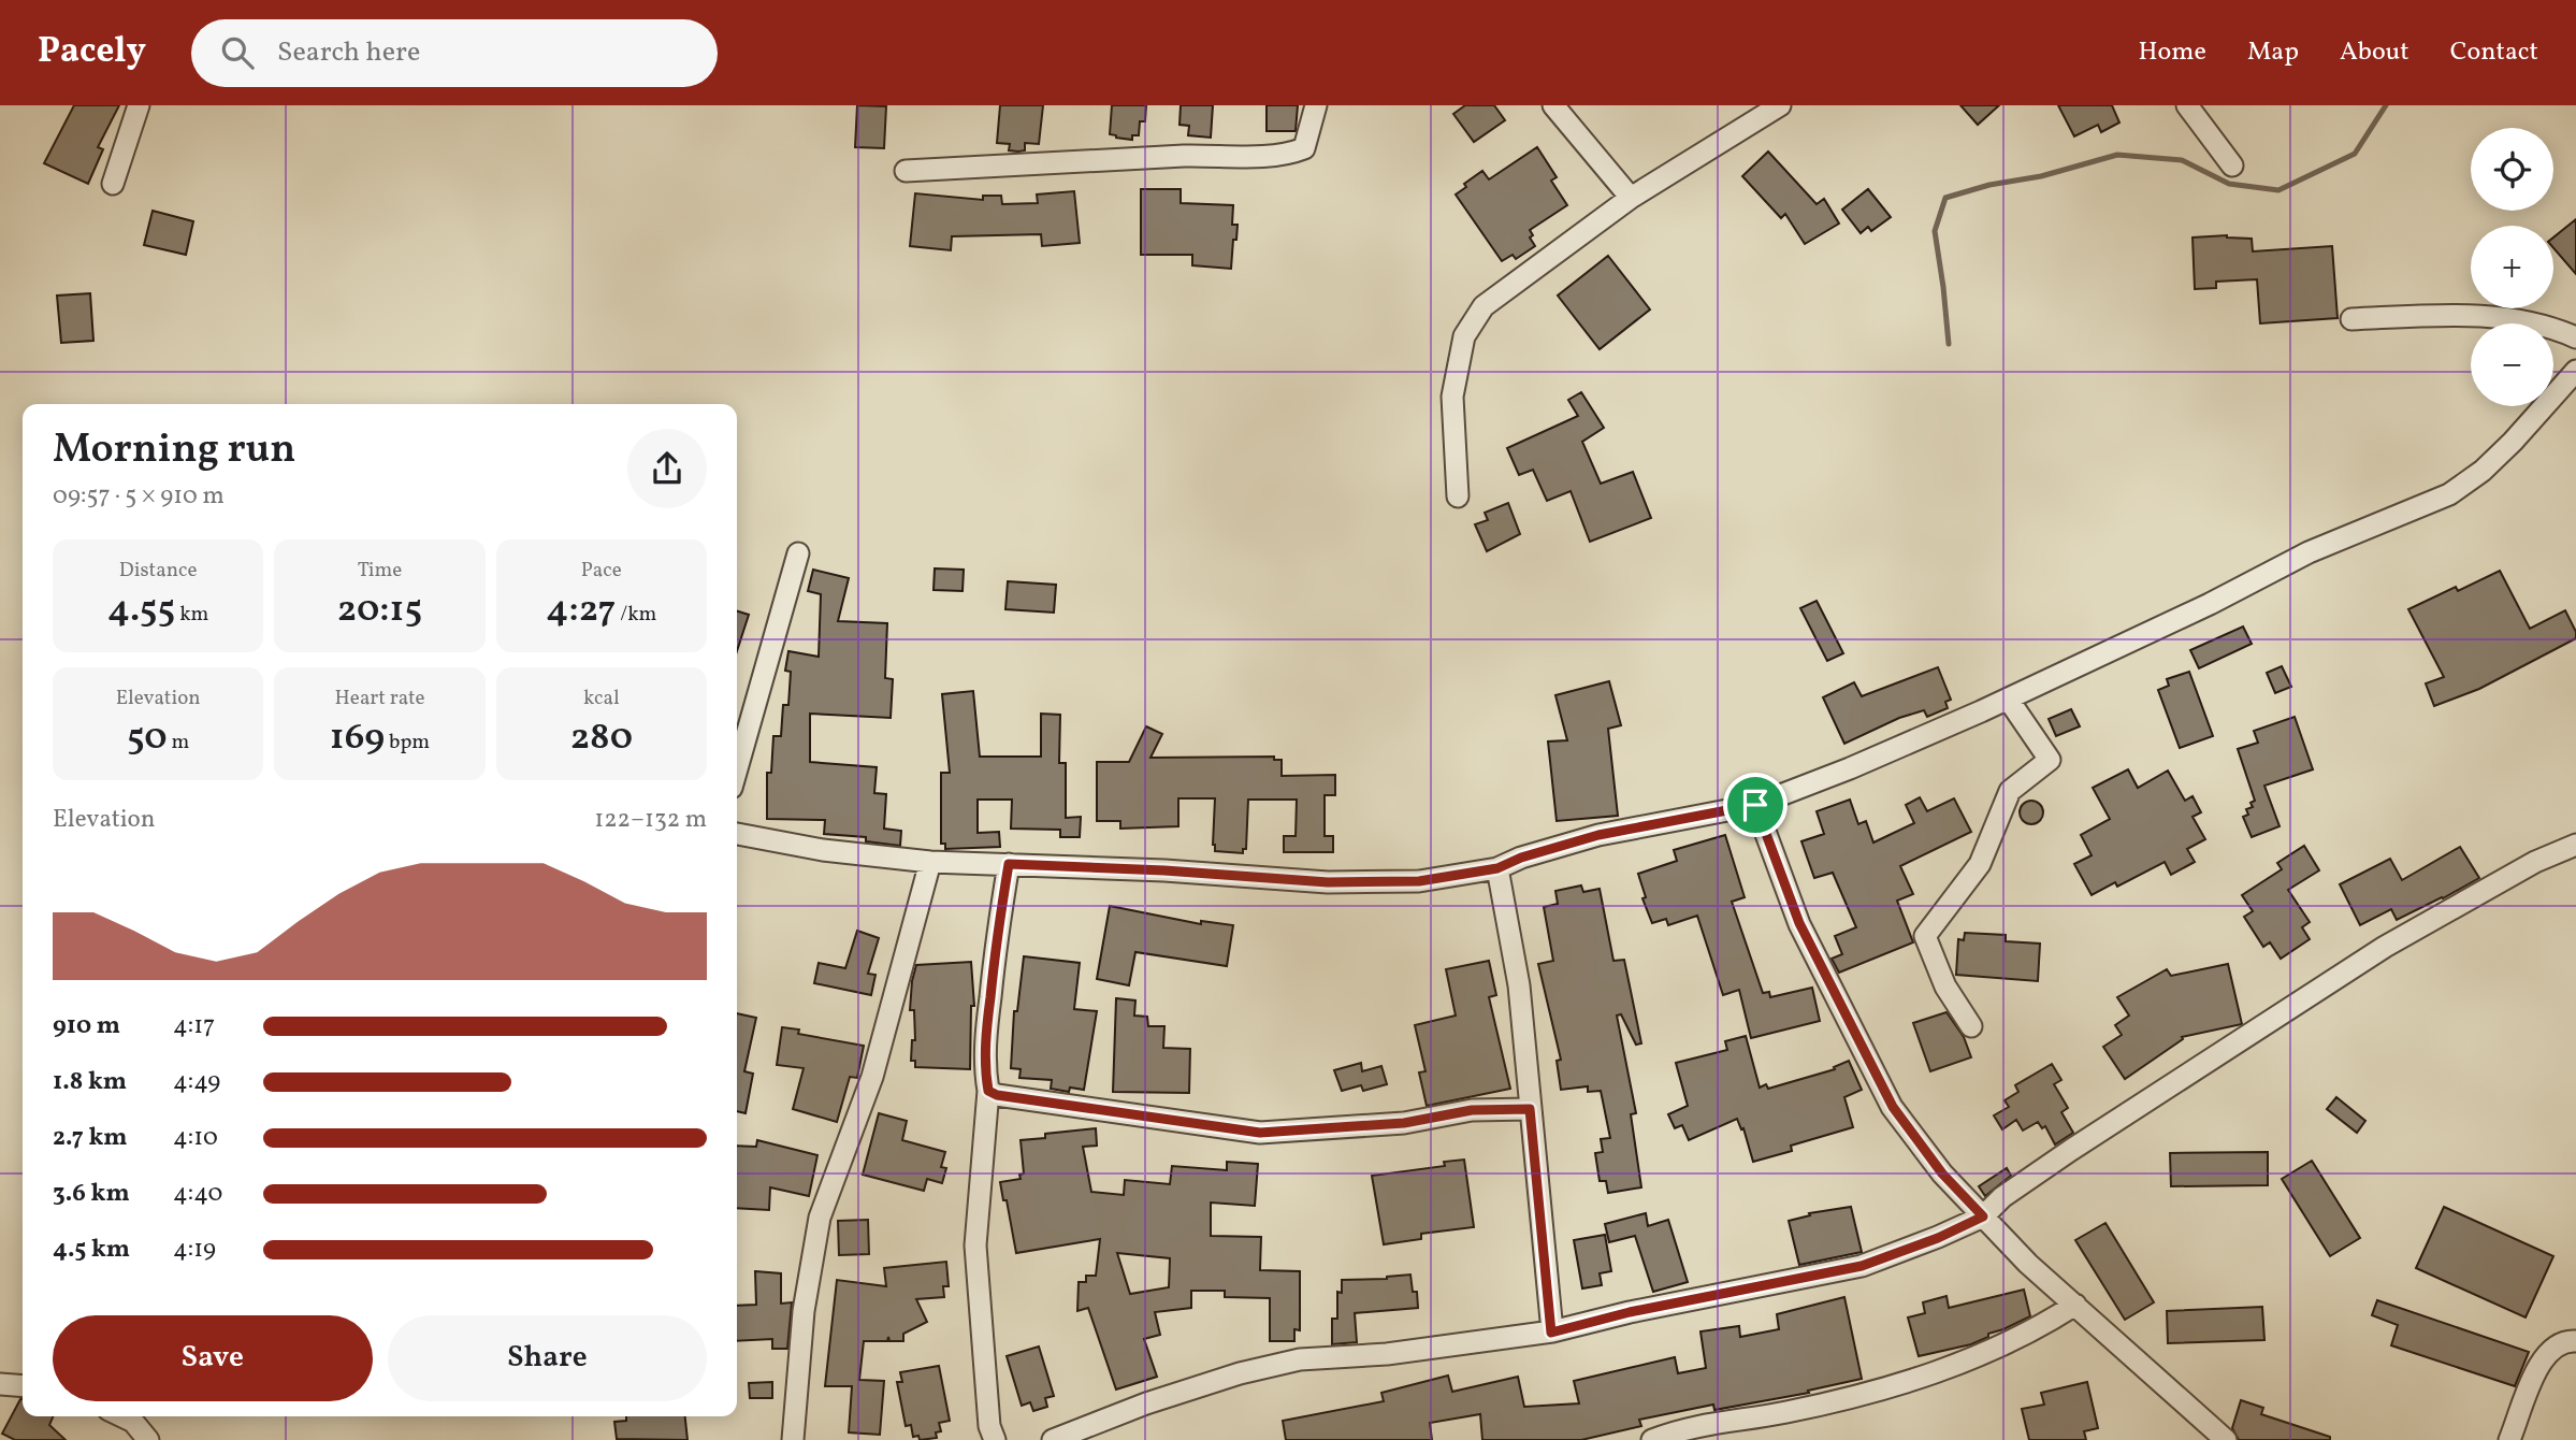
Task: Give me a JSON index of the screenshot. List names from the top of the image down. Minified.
{"page":{"header":"Pacely","search":"Search here","nav":["Home","Map","About","Contact"],"map_buttons":["+","−"],"heading":["Morning run","09:57 · 5 × 910 m"],"stats":[["Distance","4.55 km"],["Time","20:15"],["Pace","4:27 /km"],["Elevation","50 m"],["Heart rate","169 bpm"],["kcal","280"]],"chart":["Elevation","122–132 m"],"list":[{"name":"910 m","note":"4:17"},{"name":"1.8 km","note":"4:49"},{"name":"2.7 km","note":"4:10"},{"name":"3.6 km","note":"4:40"},{"name":"4.5 km","note":"4:19"}],"buttons":["Save","Share"]}}
